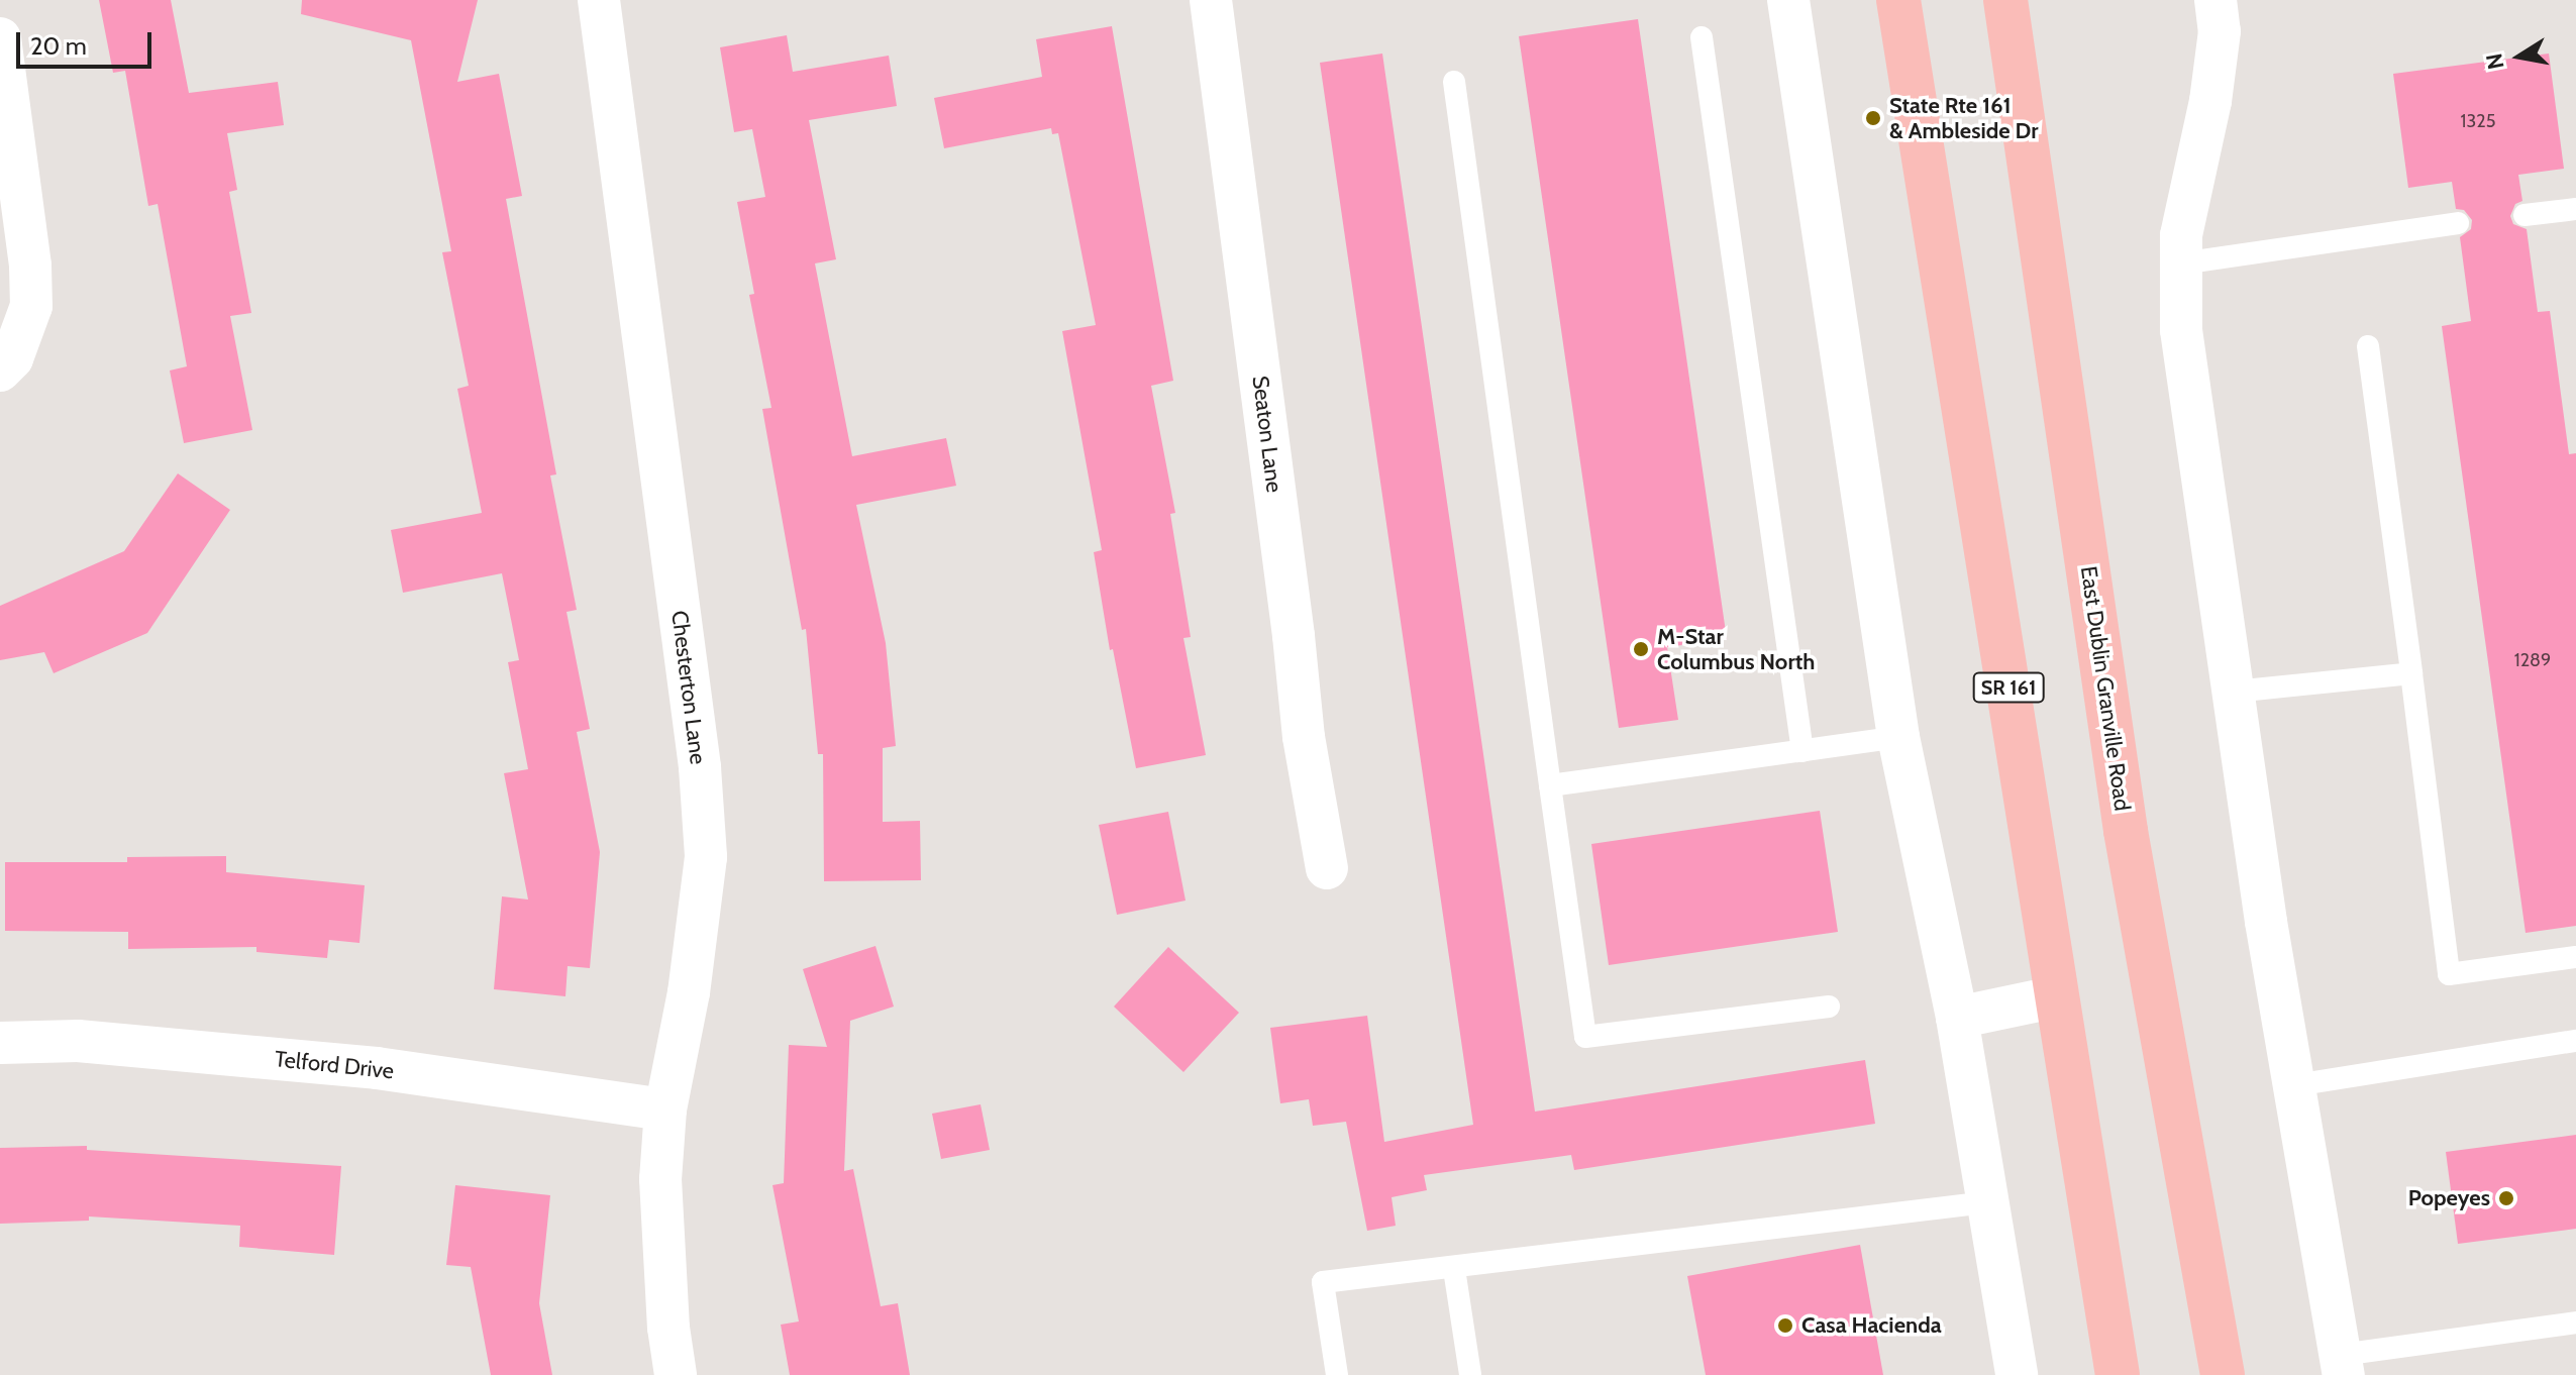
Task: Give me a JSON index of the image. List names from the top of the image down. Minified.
{"streets":{"main road":["SR 161","East Dublin Granville Road"],"street":["Seaton Lane","Chesterton Lane","Telford Drive"]},"crossings":[["Chesterton Lane","Telford Drive"]],"places":["State Rte 161 & Ambleside Dr","M-Star Columbus North","Popeyes","Casa Hacienda"],"house_numbers":["1325","1289"],"scale_bar":"20 m","north":"left"}
